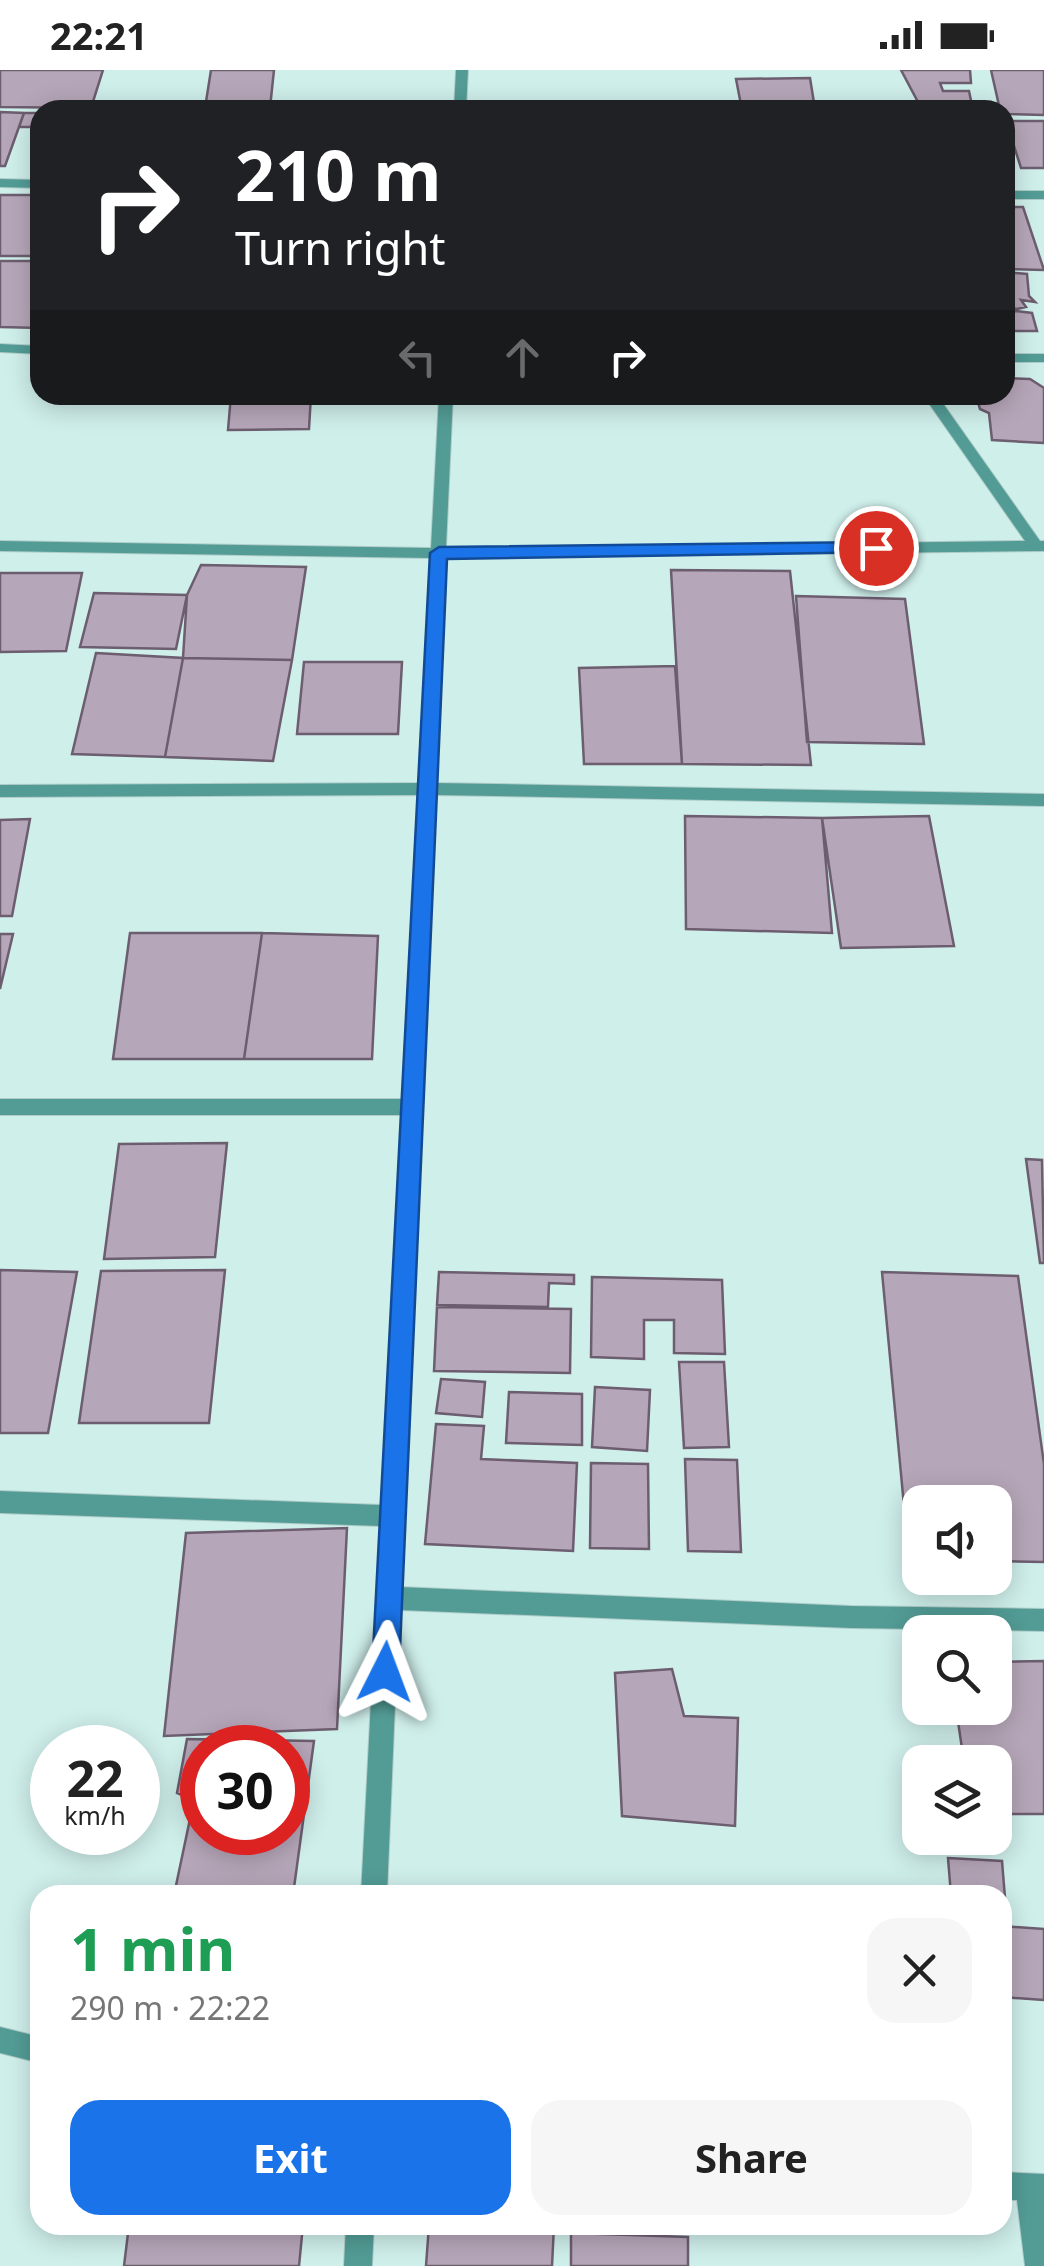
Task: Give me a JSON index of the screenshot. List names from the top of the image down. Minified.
{"page":{"status":"22:21","turn":["210 m","Turn right"],"speed":"22 km/h","limit":"30","heading":["1 min","290 m · 22:22"],"buttons":["Exit","Share"]}}
